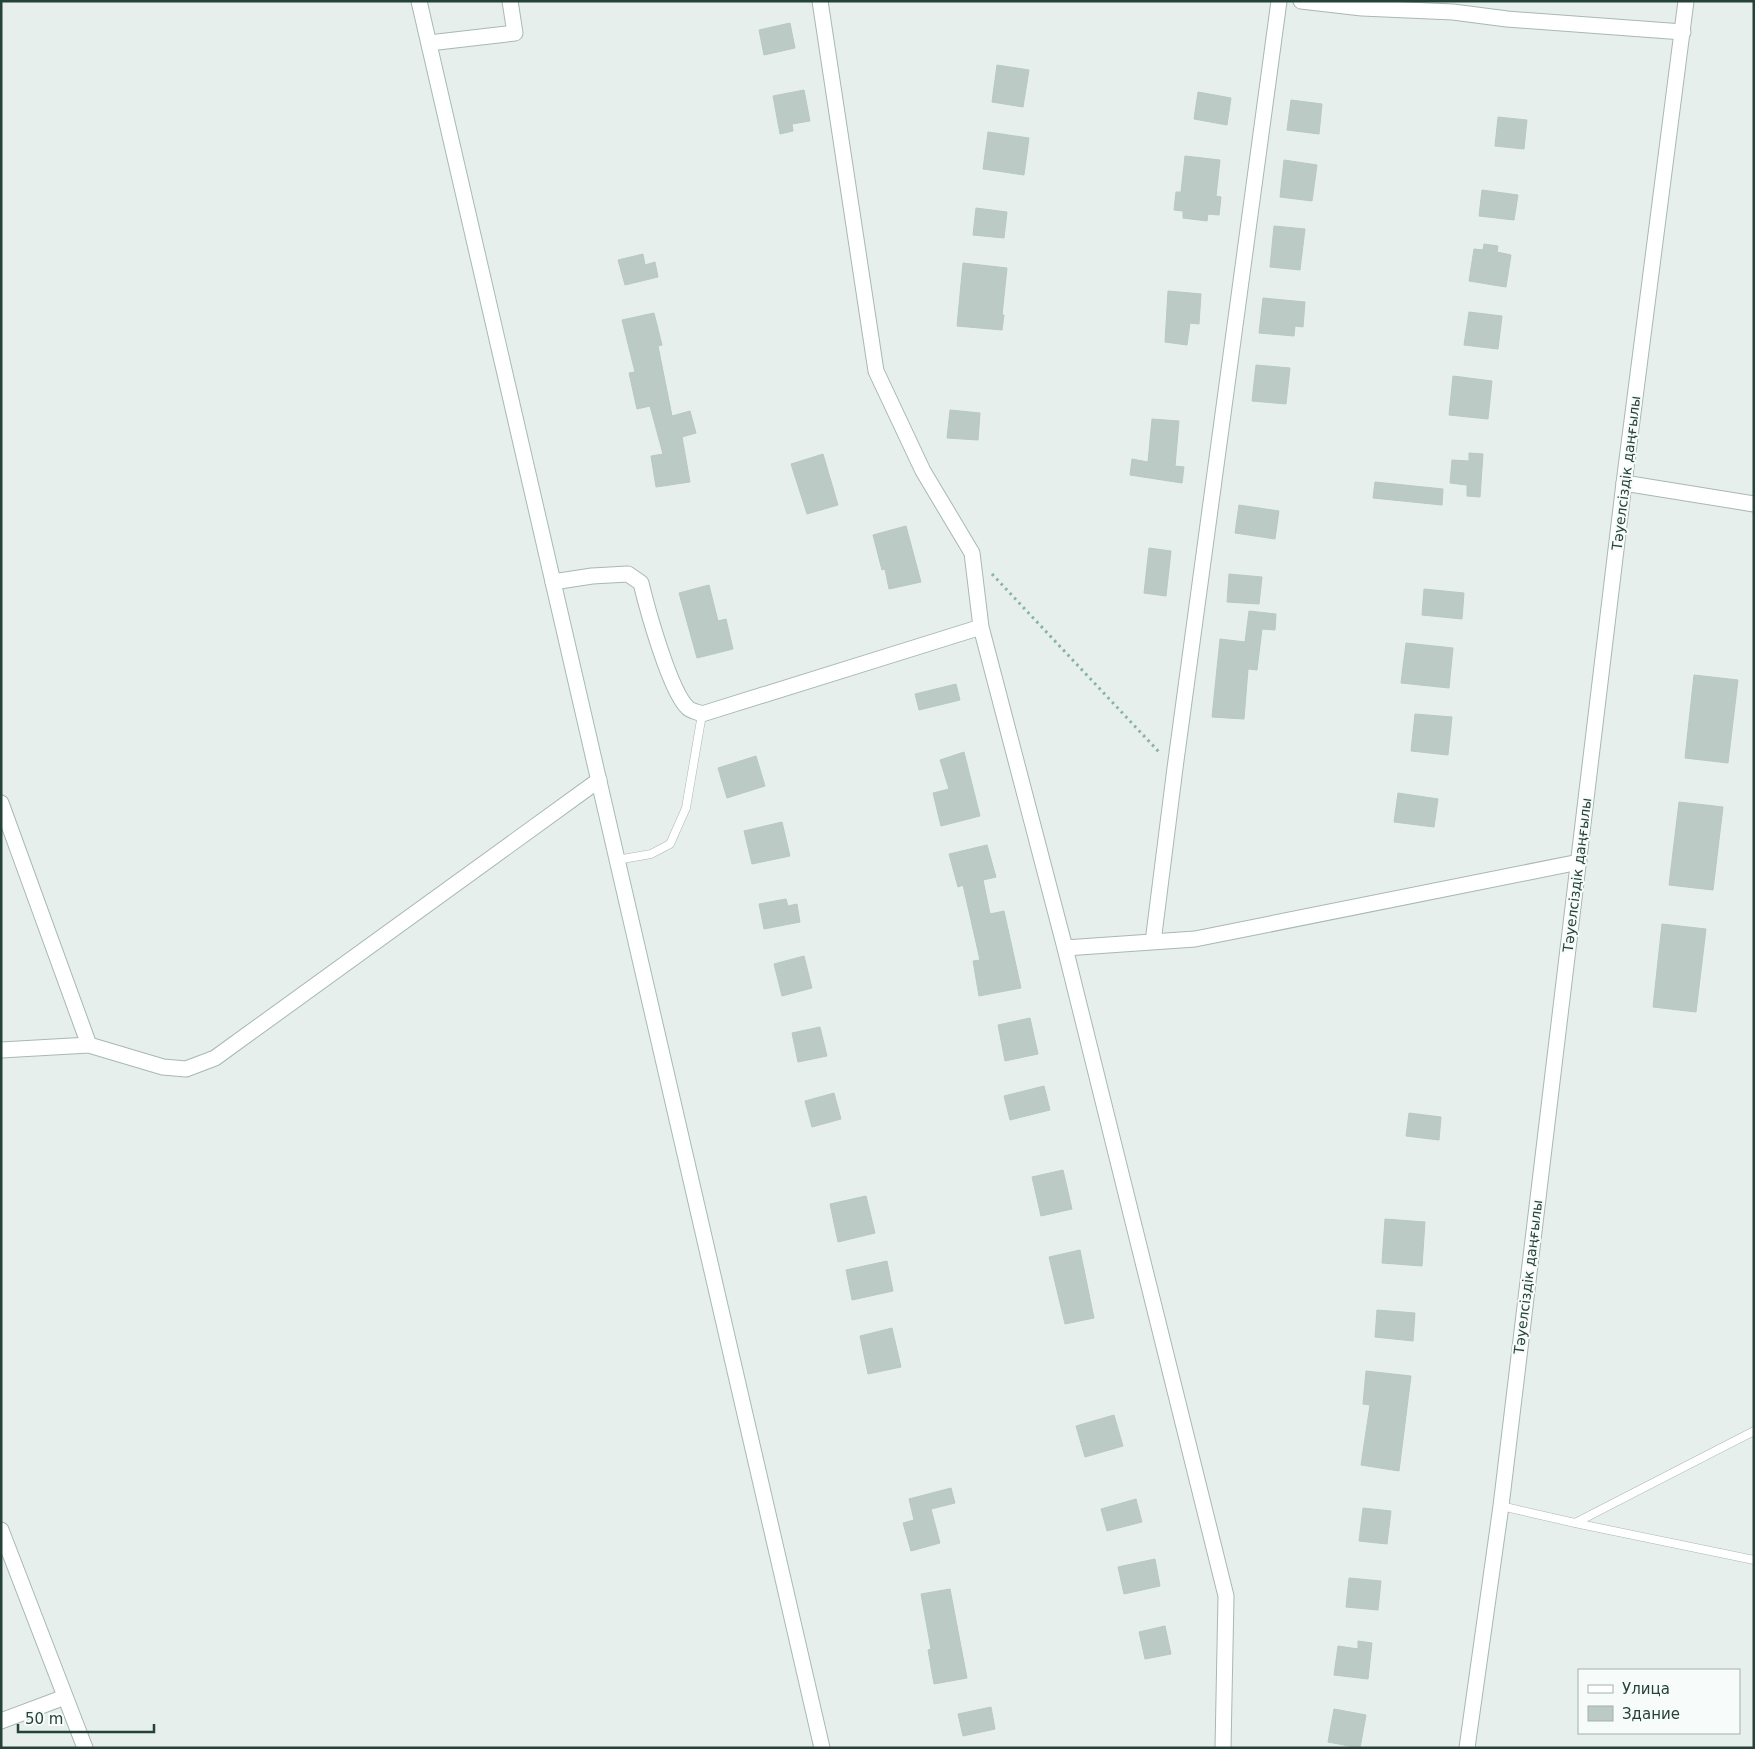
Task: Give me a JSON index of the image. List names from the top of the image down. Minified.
{"streets":{"street":["Тәуелсіздік даңғылы"]},"legend":["Улица","Здание"],"scale_bar":"50 m"}
